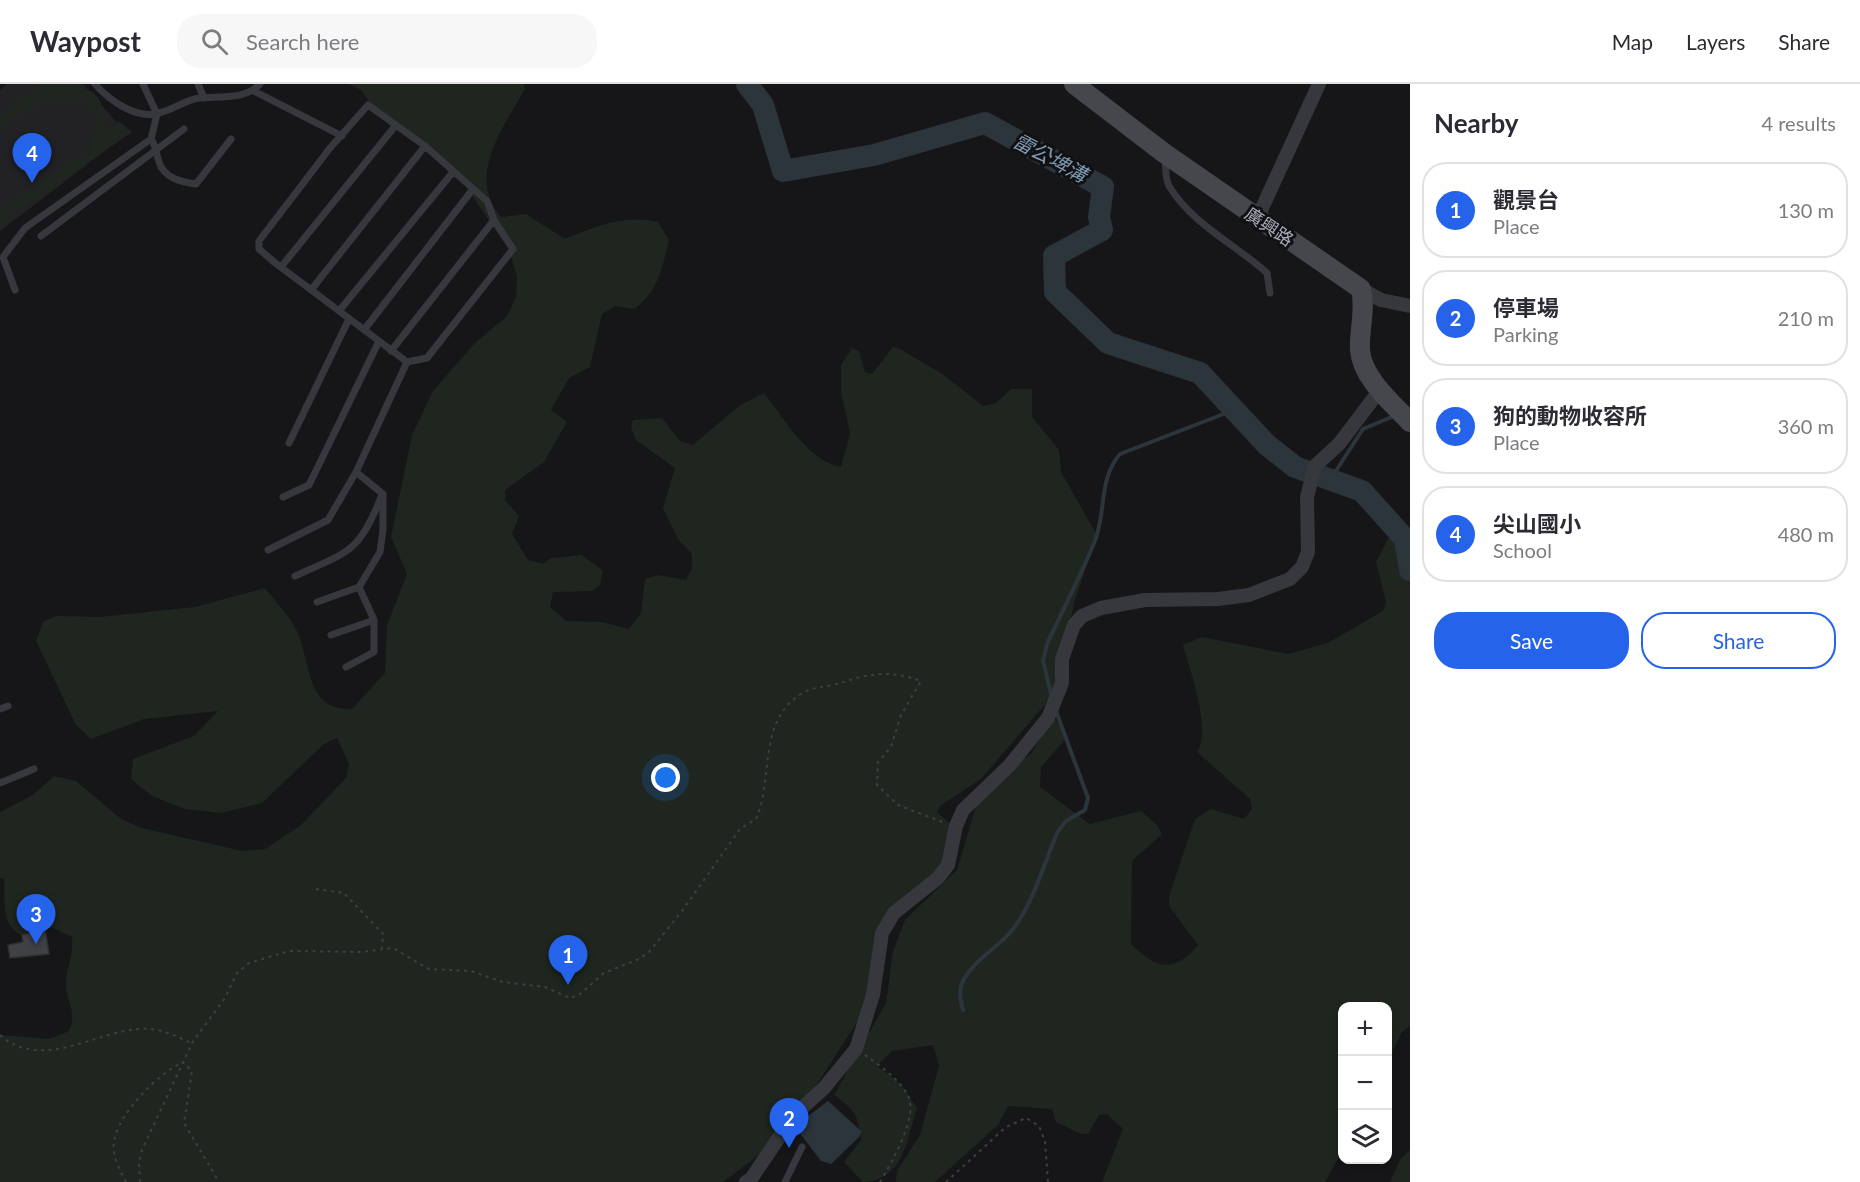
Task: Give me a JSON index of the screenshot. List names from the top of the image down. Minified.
{"streets":{"street":["廣興路"]},"water":["雷公埤溝"],"page":{"header":"Waypost","search":"Search here","nav":["Map","Layers","Share"],"heading":["Nearby","4 results"],"pins":["4","3","1","2"],"list":[{"mark":"1","name":"觀景台","note":"Place","value":"130 m"},{"mark":"2","name":"停車場","note":"Parking","value":"210 m"},{"mark":"3","name":"狗的動物收容所","note":"Place","value":"360 m"},{"mark":"4","name":"尖山國小","note":"School","value":"480 m"}],"buttons":["Save","Share"],"map_buttons":["+","−"]}}
